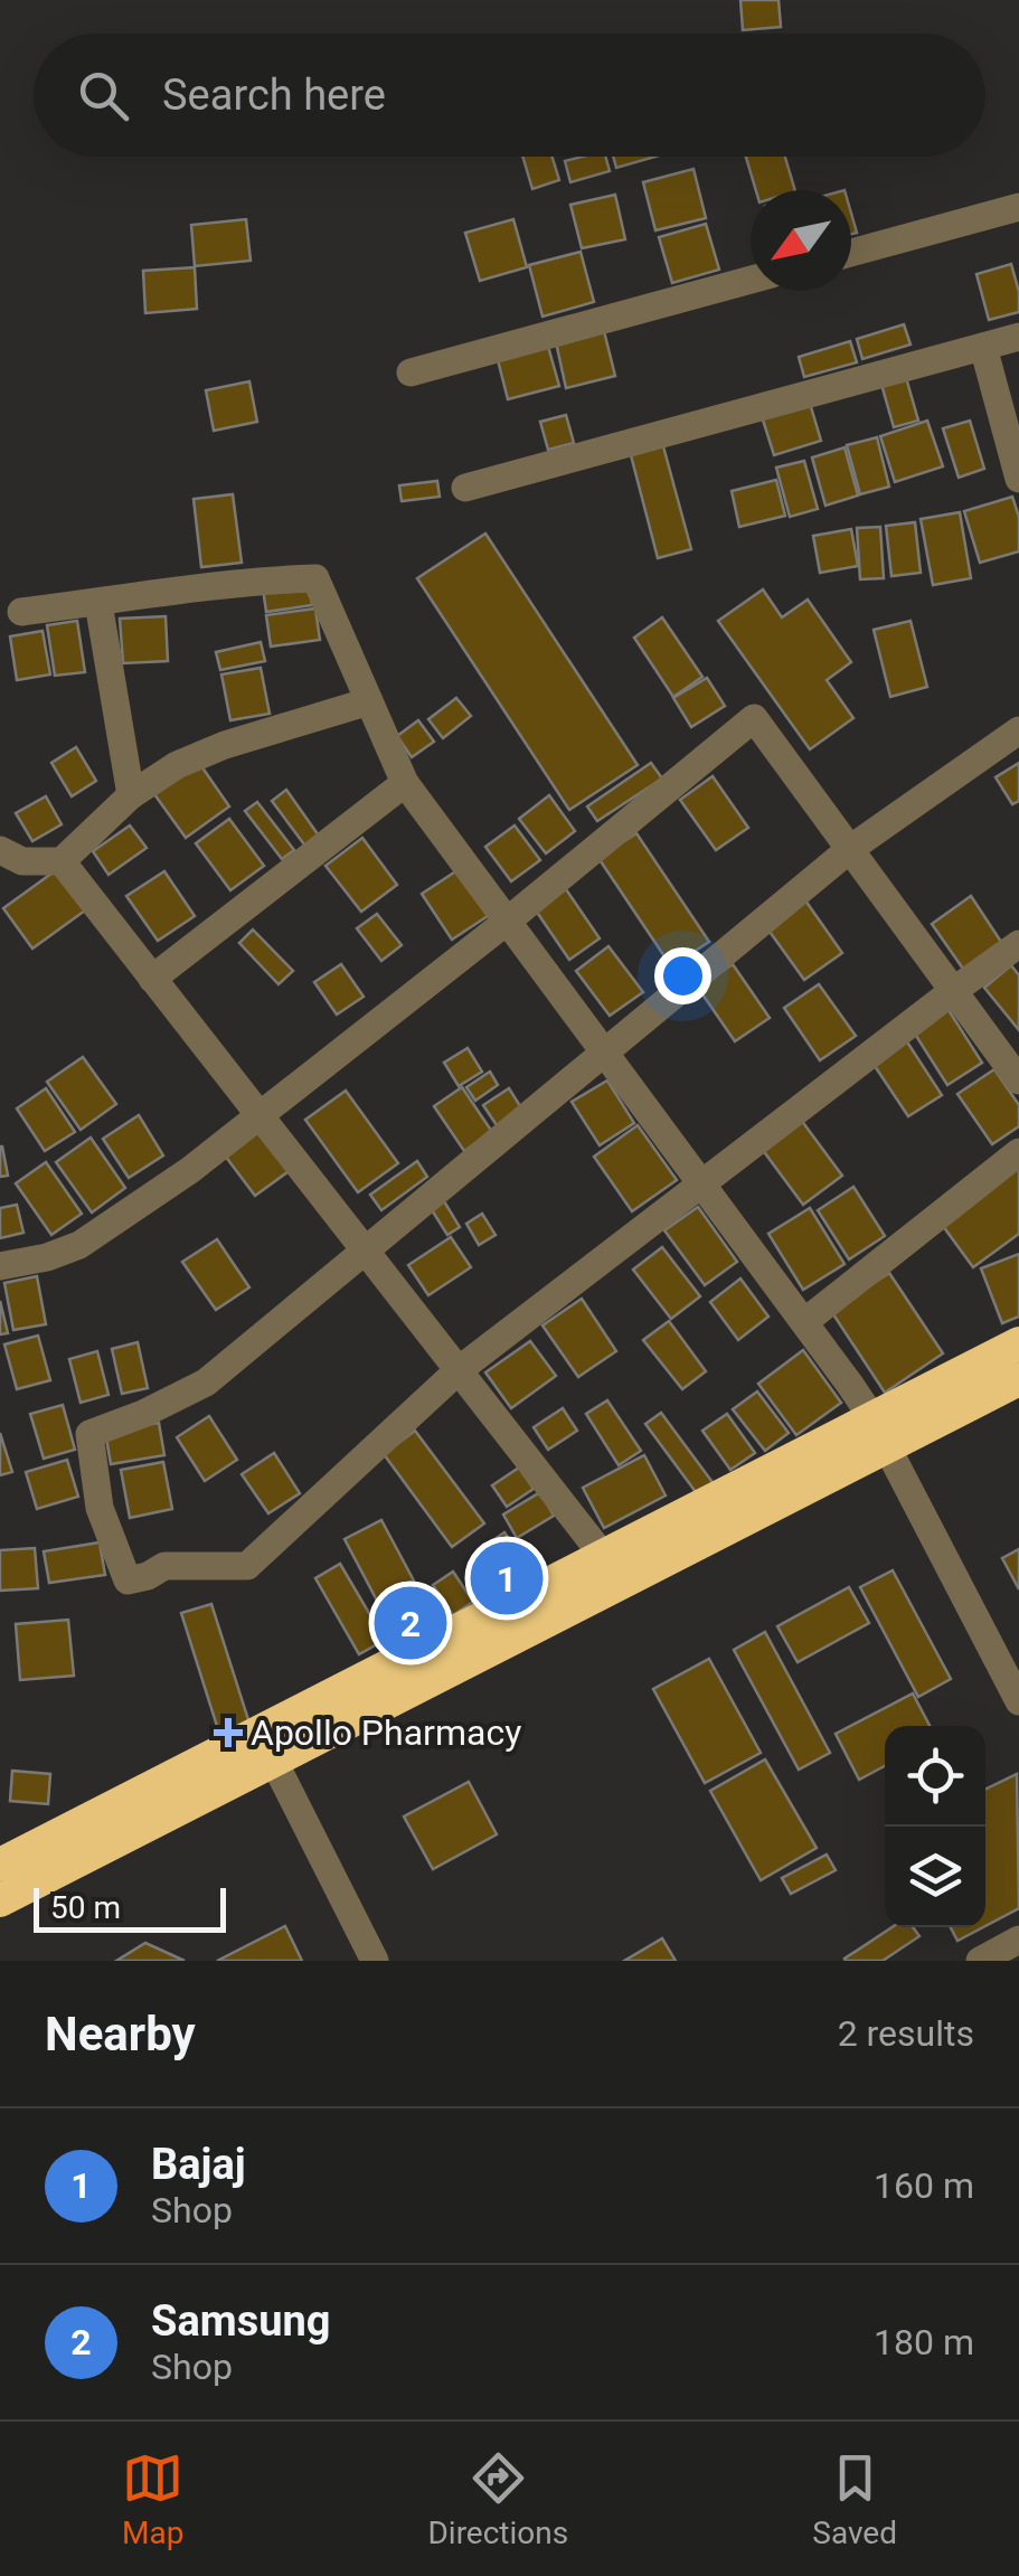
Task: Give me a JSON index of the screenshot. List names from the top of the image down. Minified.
{"places":{"health":["Apollo Pharmacy"]},"scale_bar":"50 m","north":"bottom left","page":{"search":"Search here","pins":["1","2"],"scale":"50 m","heading":["Nearby","2 results"],"list":[{"mark":"1","name":"Bajaj","note":"Shop","value":"160 m"},{"mark":"2","name":"Samsung","note":"Shop","value":"180 m"}],"nav":["Map","Directions","Saved"]}}
